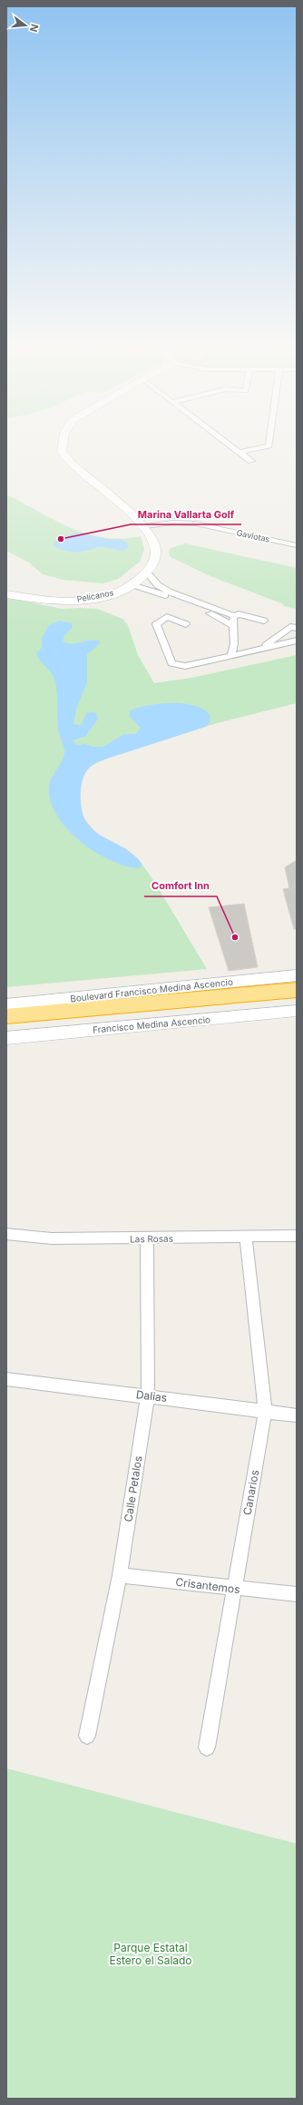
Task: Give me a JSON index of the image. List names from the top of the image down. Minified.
{"streets":{"highway":["Francisco Medina Ascencio"],"street":["Gaviotas","Pelicanos","Boulevard Francisco Medina Ascencio","Las Rosas","Dalias","Calle Petalos","Canarios","Crisantemos"]},"crossings":[["Gaviotas","Pelicanos"],["Las Rosas","Calle Petalos"],["Las Rosas","Canarios"],["Dalias","Calle Petalos"],["Dalias","Canarios"],["Calle Petalos","Crisantemos"],["Canarios","Crisantemos"]],"parks":["Parque Estatal Estero el Salado"],"places":["Marina Vallarta Golf","Comfort Inn"],"north":"right"}
